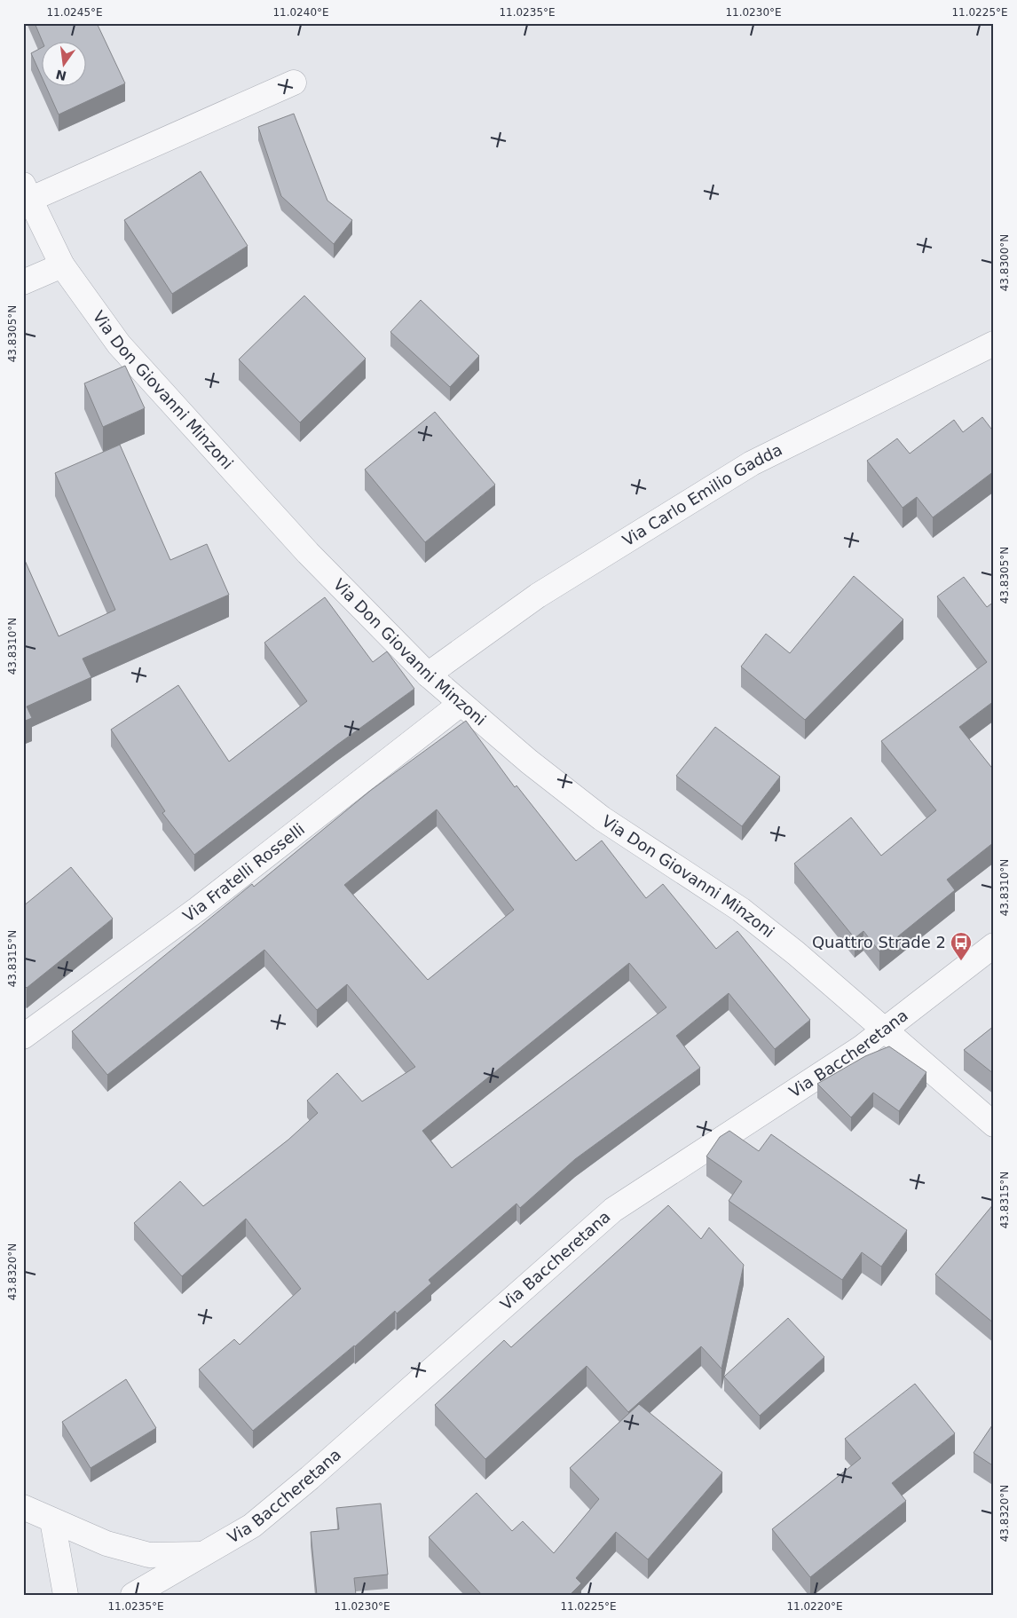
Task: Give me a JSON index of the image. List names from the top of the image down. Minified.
{"streets":{"street":["Via Don Giovanni Minzoni","Via Carlo Emilio Gadda","Via Fratelli Rosselli","Via Baccheretana"]},"crossings":[["Via Don Giovanni Minzoni","Via Carlo Emilio Gadda"],["Via Don Giovanni Minzoni","Via Fratelli Rosselli"],["Via Don Giovanni Minzoni","Via Baccheretana"]],"places":{"bus stop":["Quattro Strade 2"]},"north":"bottom","coordinates":["11.0245°E","11.0240°E","11.0235°E","11.0230°E","11.0225°E","43.8300°N","43.8305°N","43.8310°N","43.8315°N","43.8320°N","11.0220°E"]}
